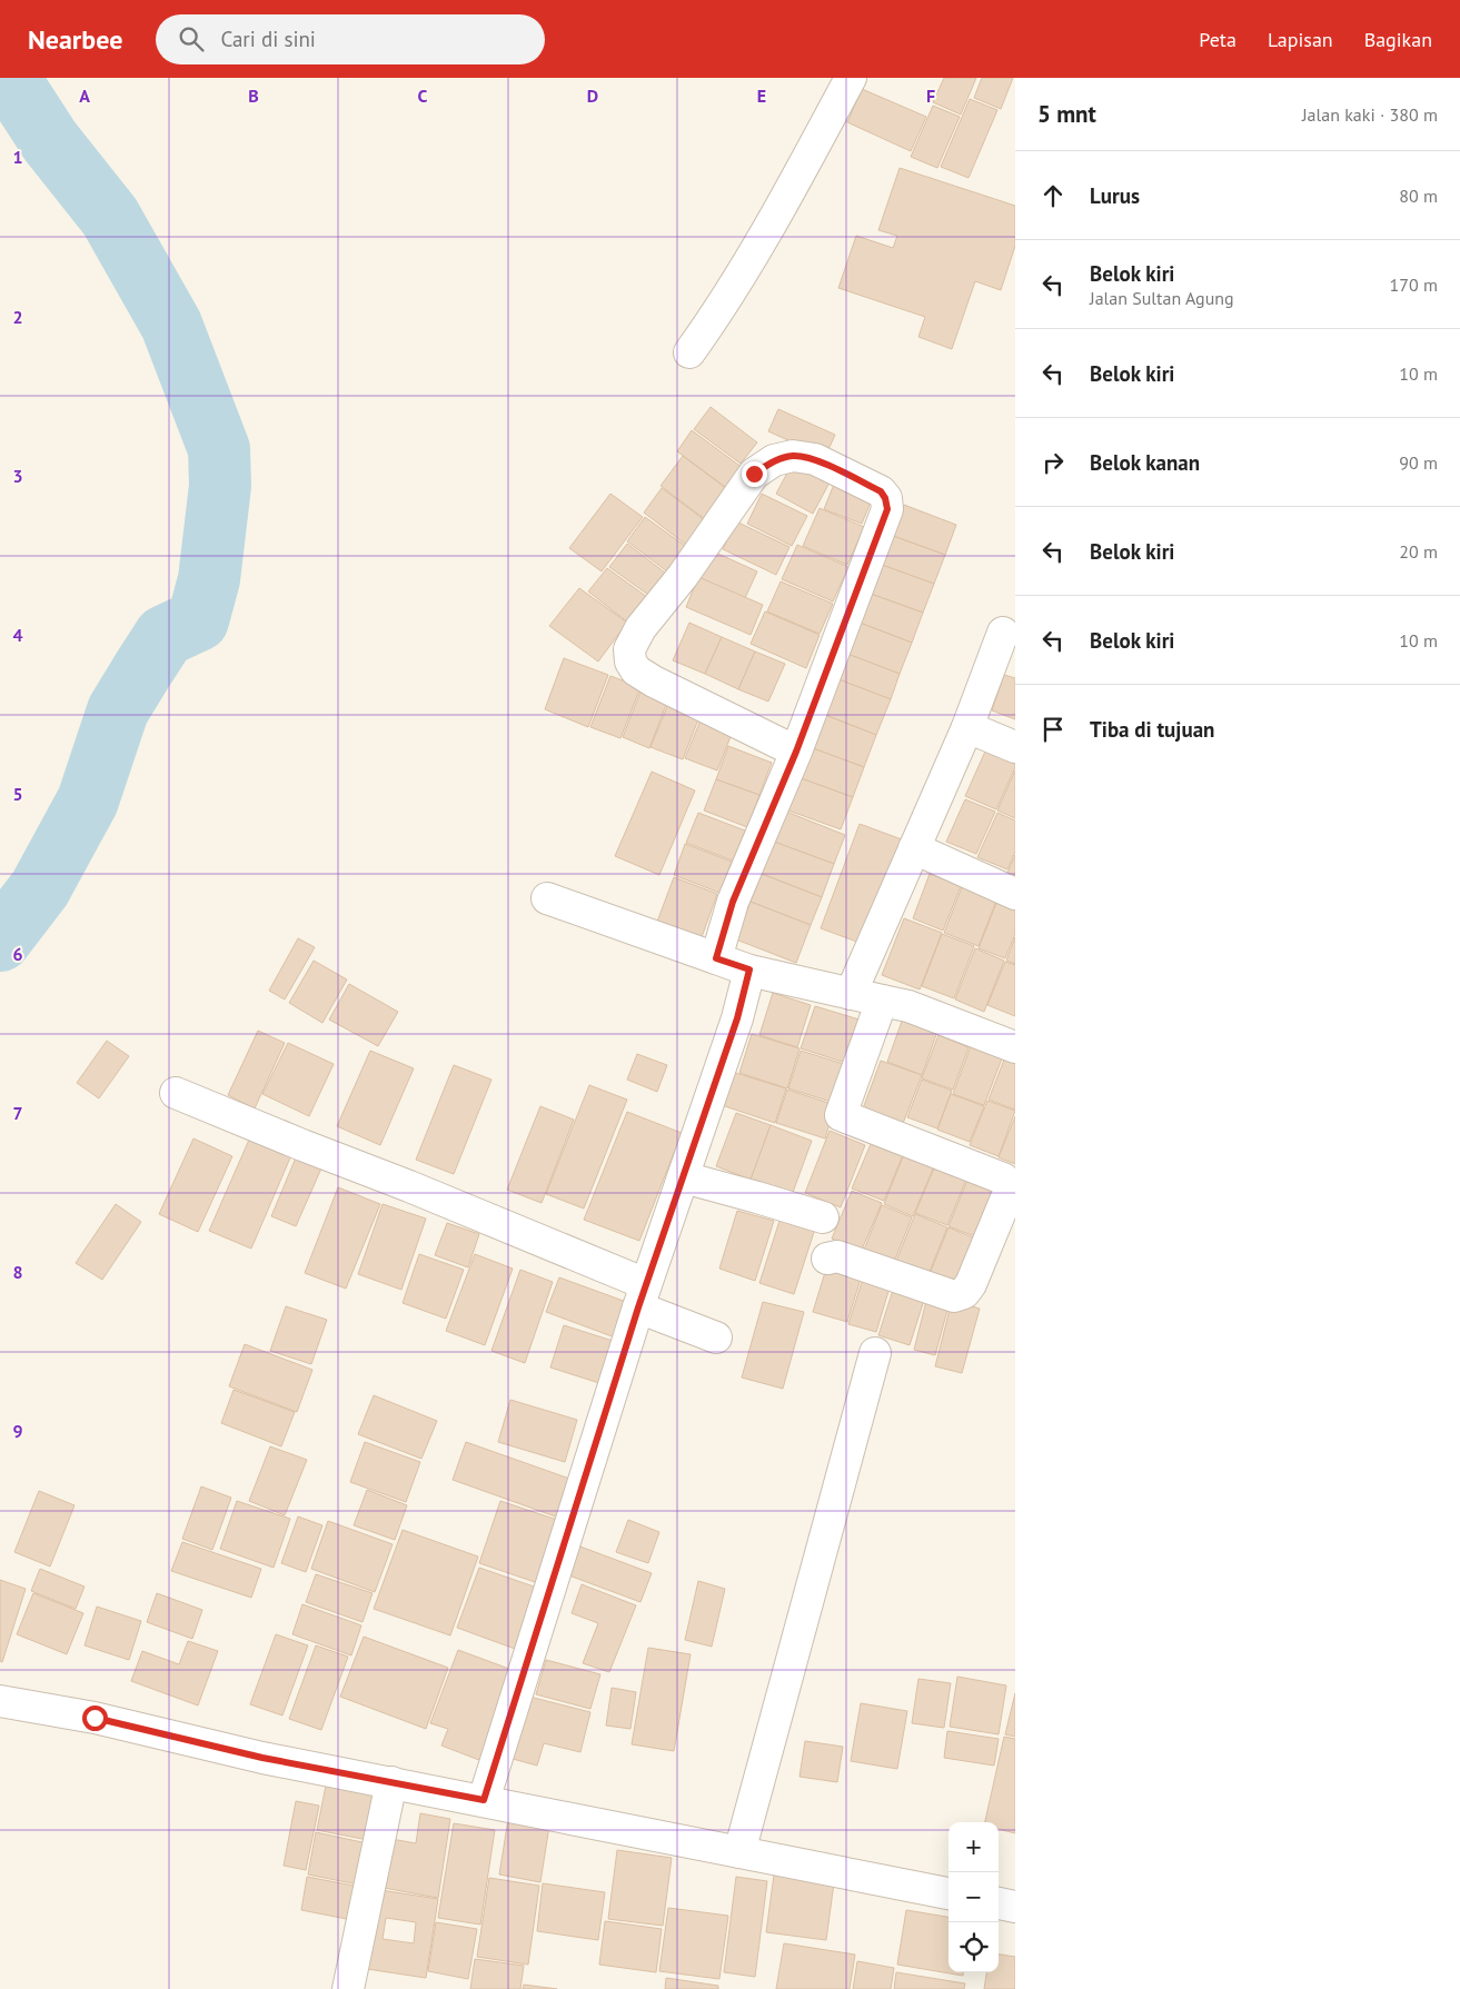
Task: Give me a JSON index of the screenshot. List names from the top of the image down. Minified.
{"page":{"header":"Nearbee","search":"Cari di sini","nav":["Peta","Lapisan","Bagikan"],"heading":["5 mnt","Jalan kaki · 380 m"],"list":[["Lurus","80 m"],["Belok kiri","Jalan Sultan Agung","170 m"],["Belok kiri","10 m"],["Belok kanan","90 m"],["Belok kiri","20 m"],["Belok kiri","10 m"],"Tiba di tujuan"],"map_buttons":["+","−"]},"grid":{"columns":["A","B","C","D","E","F"],"rows":["1","2","3","4","5","6","7","8","9"]}}
